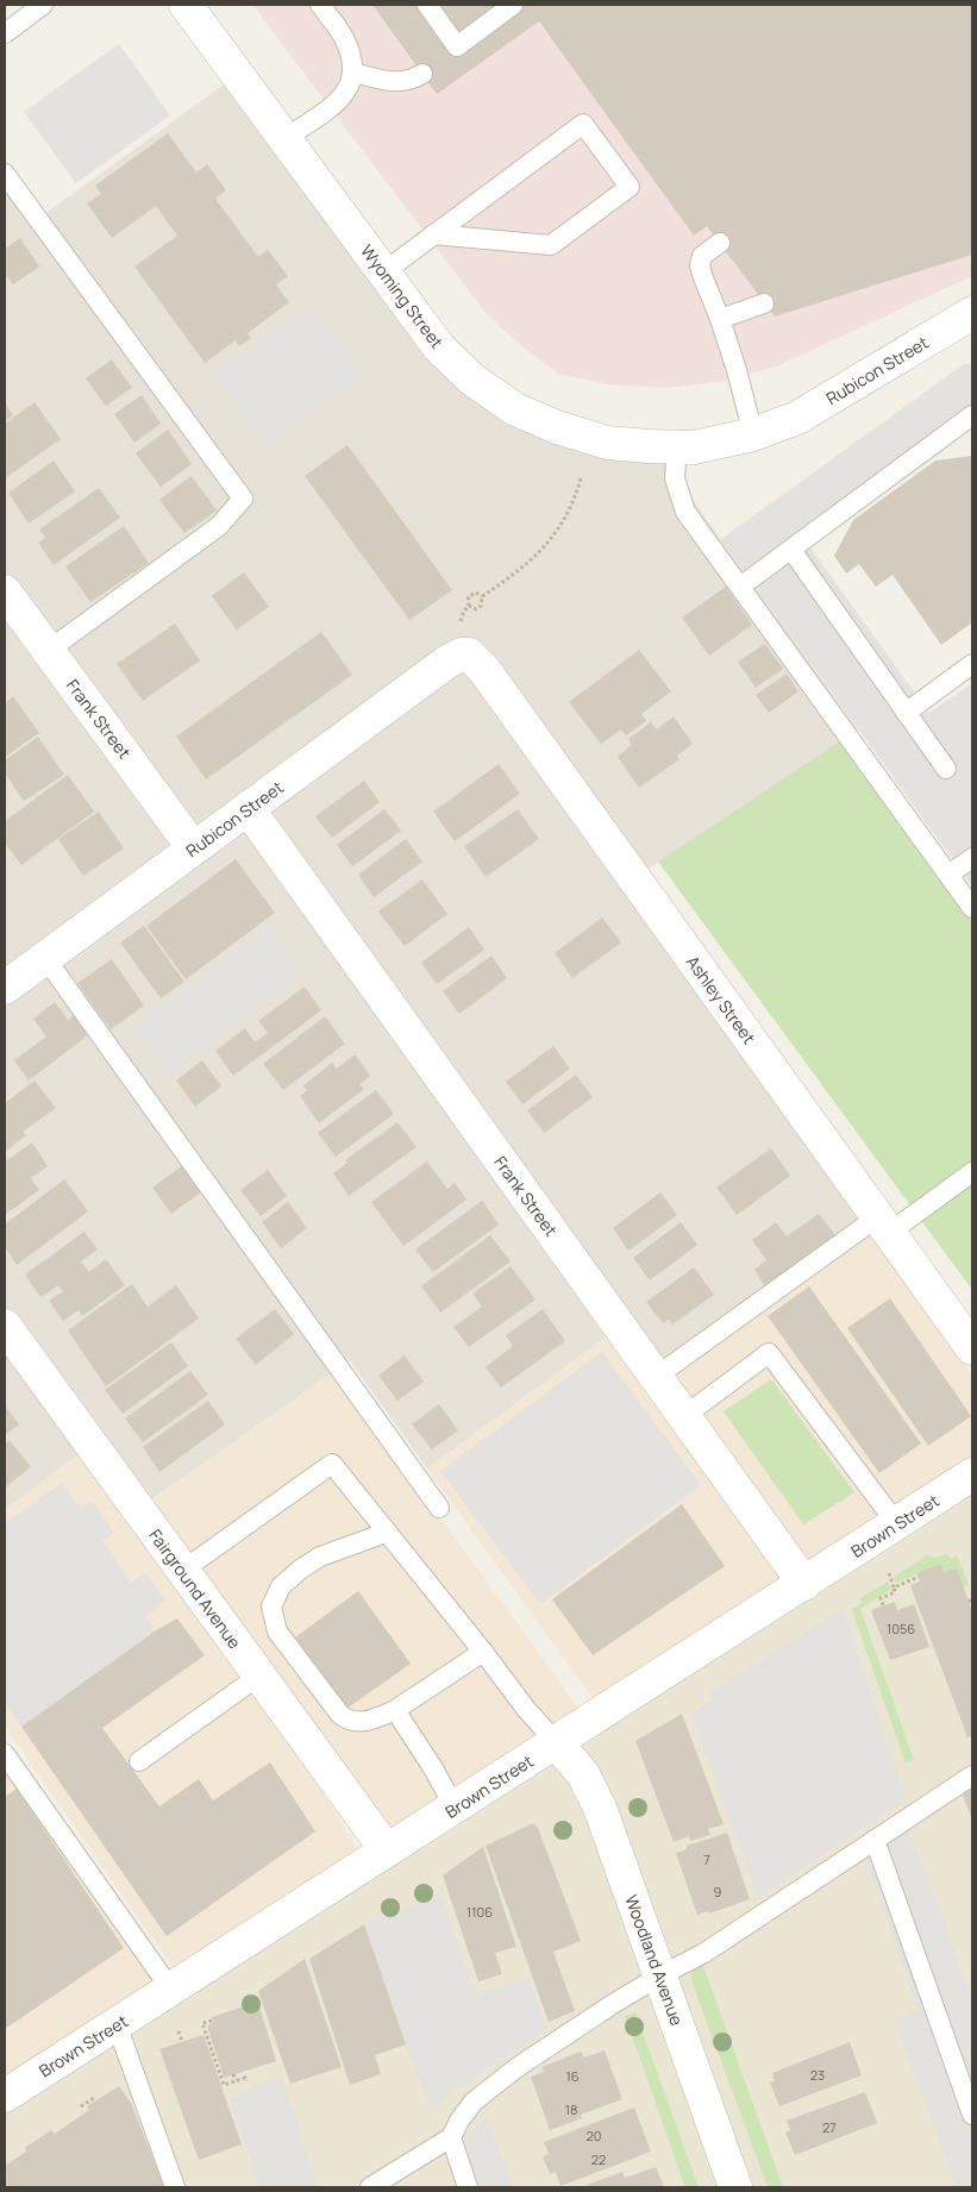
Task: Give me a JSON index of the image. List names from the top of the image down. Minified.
{"streets":{"street":["Wyoming Street","Rubicon Street","Frank Street","Ashley Street","Brown Street","Fairground Avenue","Woodland Avenue"]},"crossings":[["Wyoming Street","Rubicon Street"],["Rubicon Street","Frank Street"],["Rubicon Street","Ashley Street"],["Frank Street","Brown Street"],["Brown Street","Fairground Avenue"],["Brown Street","Woodland Avenue"]],"house_numbers":["1056","7","9","1106","23","16","18","27","20","22"]}
